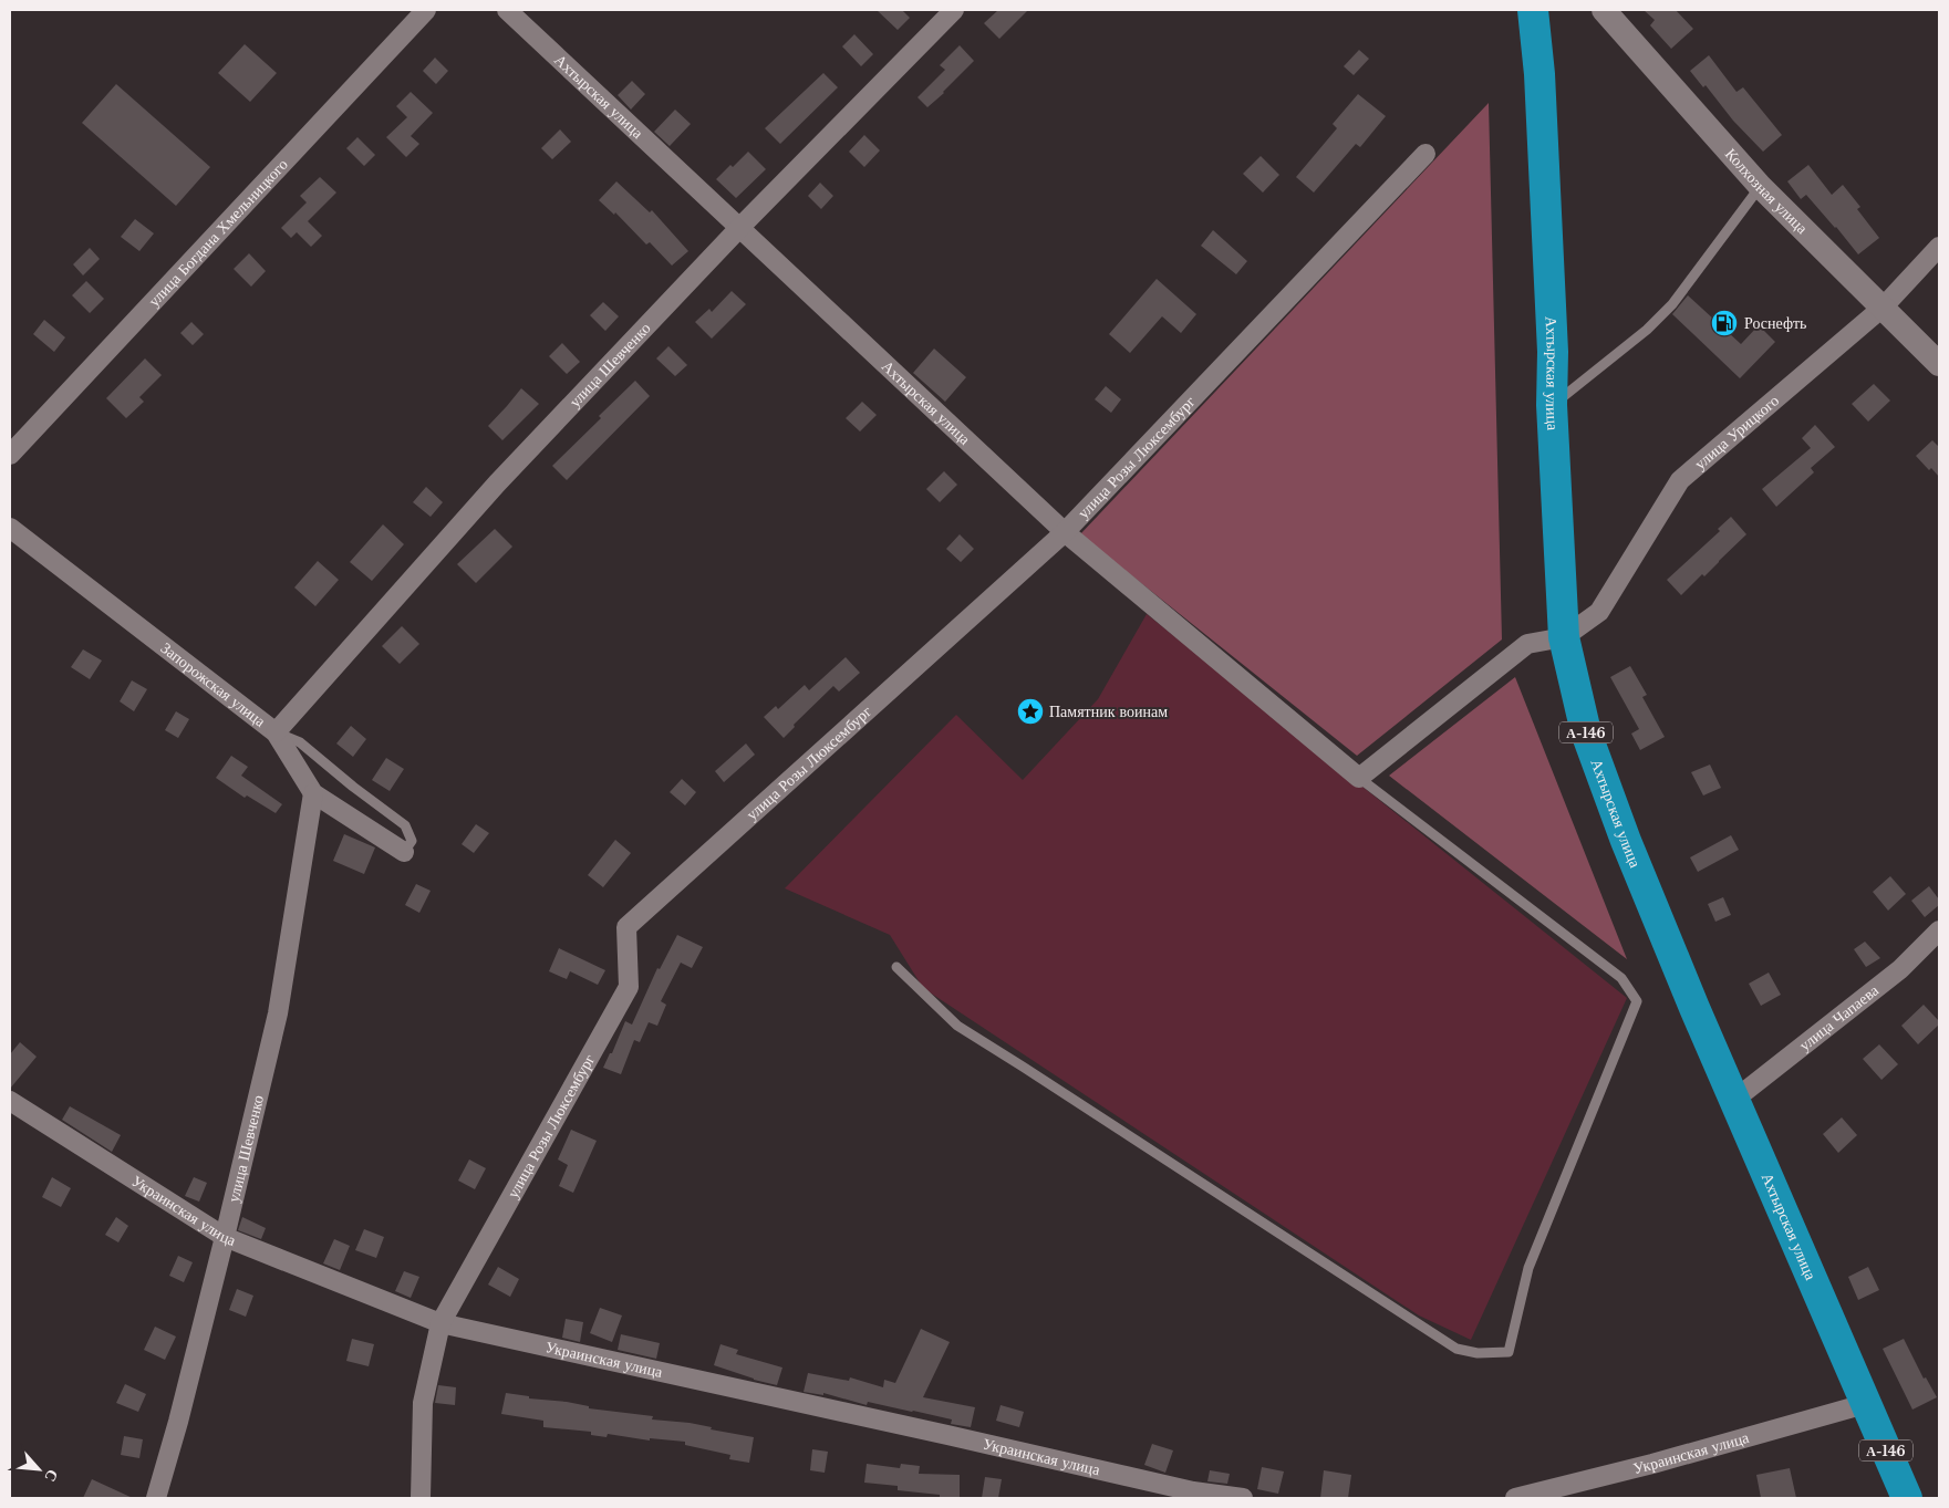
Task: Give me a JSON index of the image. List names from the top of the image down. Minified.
{"streets":{"highway":["Ахтырская улица","А-146"],"street":["Колхозная улица","улица Богдана Хмельницкого","улица Шевченко","улица Урицкого","улица Розы Люксембург","Запорожская улица","улица Чапаева","Украинская улица"]},"crossings":[["Ахтырская улица","улица Шевченко"],["Ахтырская улица","улица Урицкого"],["Ахтырская улица","улица Розы Люксембург"],["Ахтырская улица","улица Чапаева"],["Ахтырская улица","Украинская улица"],["Колхозная улица","улица Урицкого"],["улица Шевченко","Запорожская улица"],["улица Шевченко","Украинская улица"],["улица Розы Люксембург","Украинская улица"]],"places":{"fuel station":["Роснефть"],"place":["Памятник воинам"]},"north":"bottom right"}
